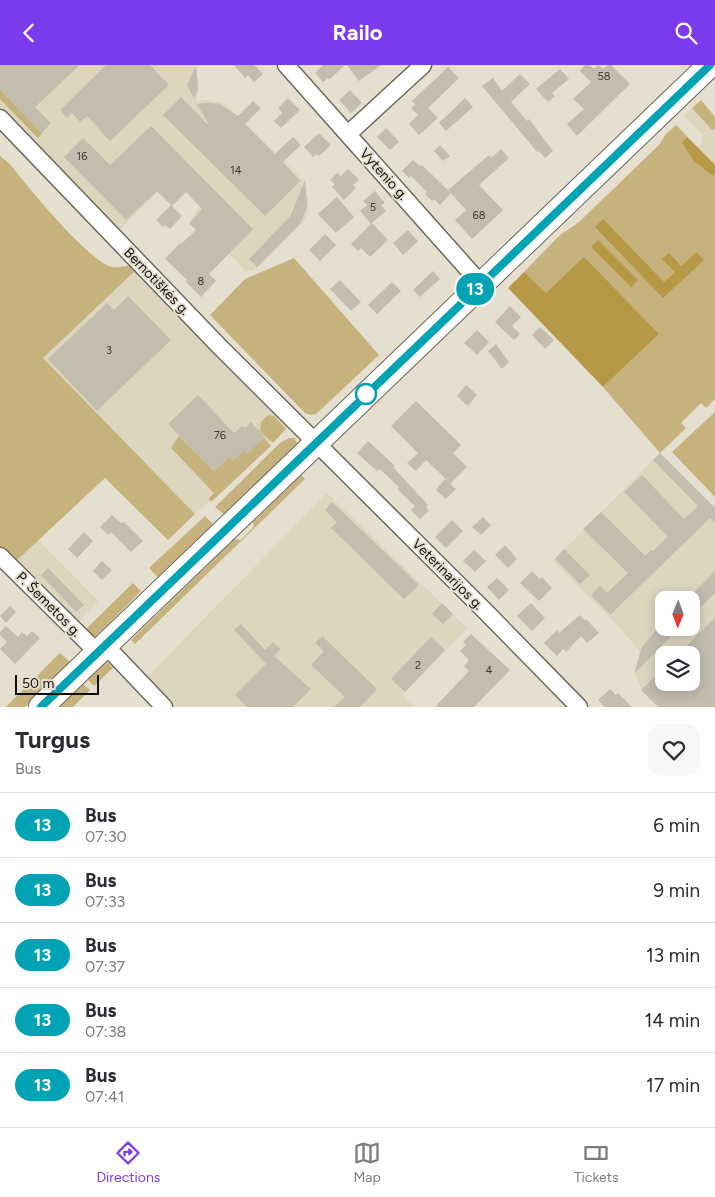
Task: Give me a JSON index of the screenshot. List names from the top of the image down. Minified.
{"streets":{"street":["Vytenio g.","Bernotiškės g.","Veterinarijos g.","P. Šemetos g."]},"crossings":[["Bernotiškės g.","Veterinarijos g."]],"lines":["bus line 13"],"house_numbers":["58","16","14","5","68","8","3","76","2","4"],"scale_bar":"50 m","north":"bottom","page":{"header":"Railo","on_map":"13","scale":"50 m","heading":["Turgus","Bus"],"list":[{"mark":"13","name":"Bus","note":"07:30","value":"6 min"},{"mark":"13","name":"Bus","note":"07:33","value":"9 min"},{"mark":"13","name":"Bus","note":"07:37","value":"13 min"},{"mark":"13","name":"Bus","note":"07:38","value":"14 min"},{"mark":"13","name":"Bus","note":"07:41","value":"17 min"}],"tabs":["Directions","Map","Tickets"]}}
